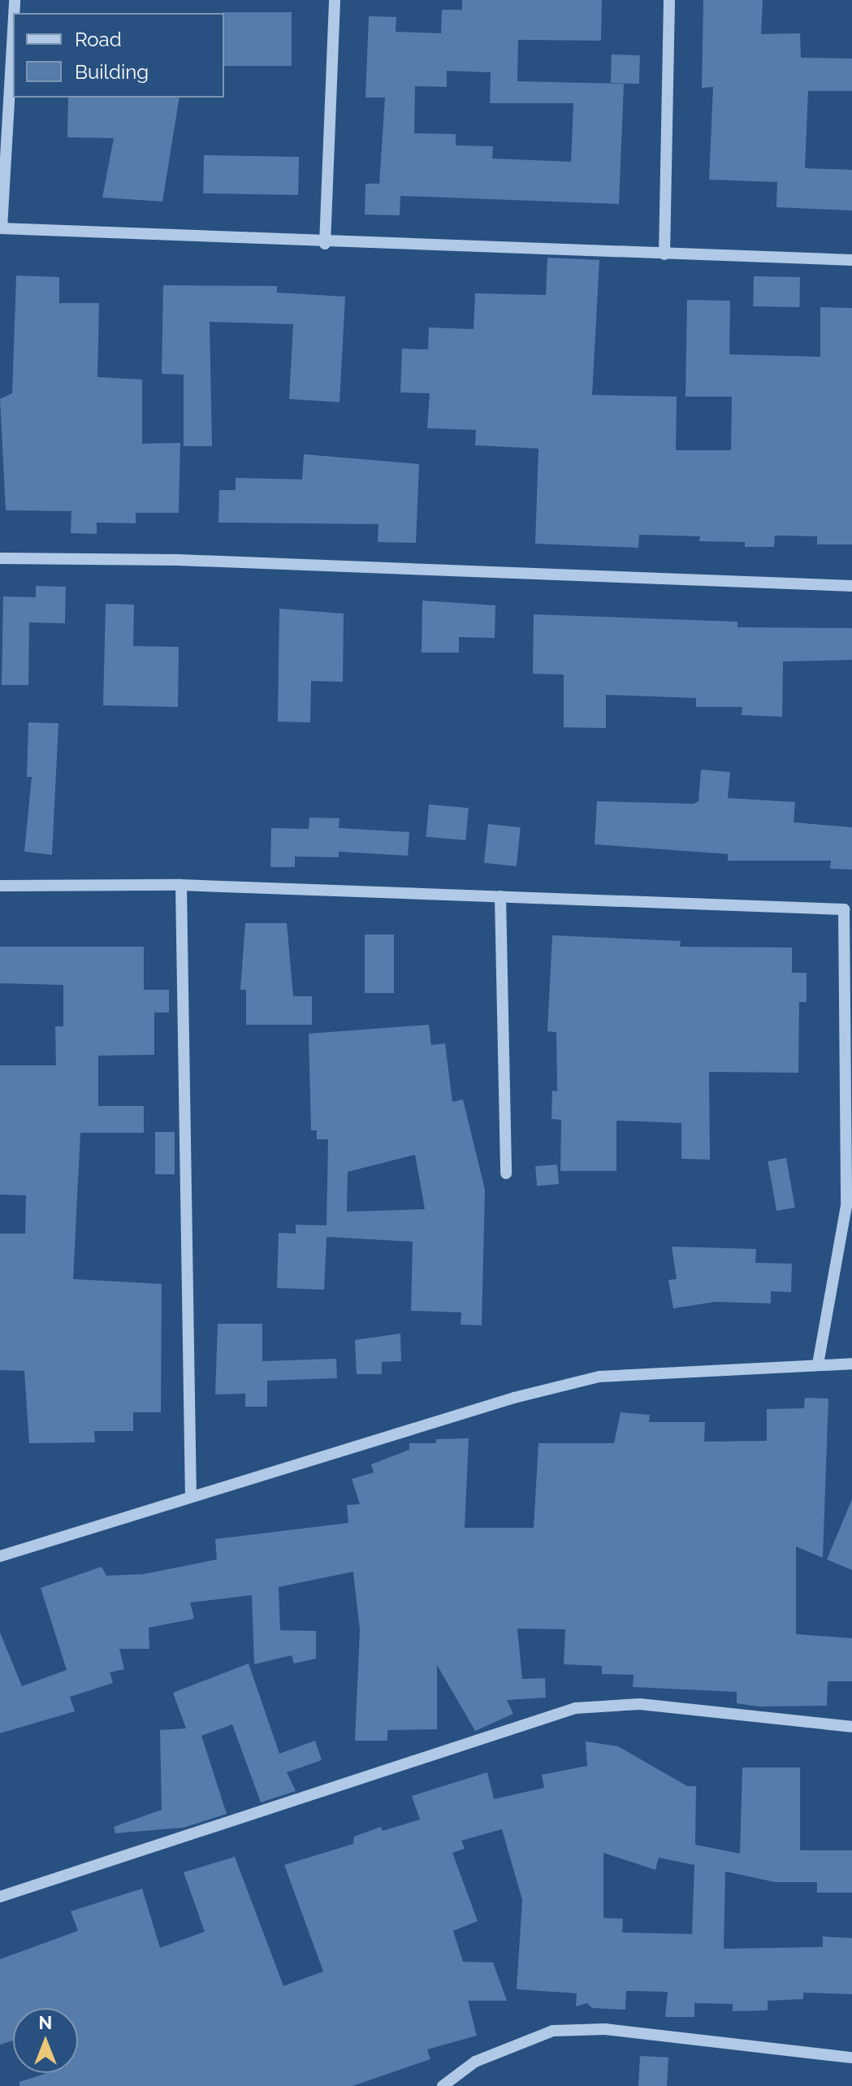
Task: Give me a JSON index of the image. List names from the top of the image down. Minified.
{"legend":["Road","Building"],"north":"top"}
